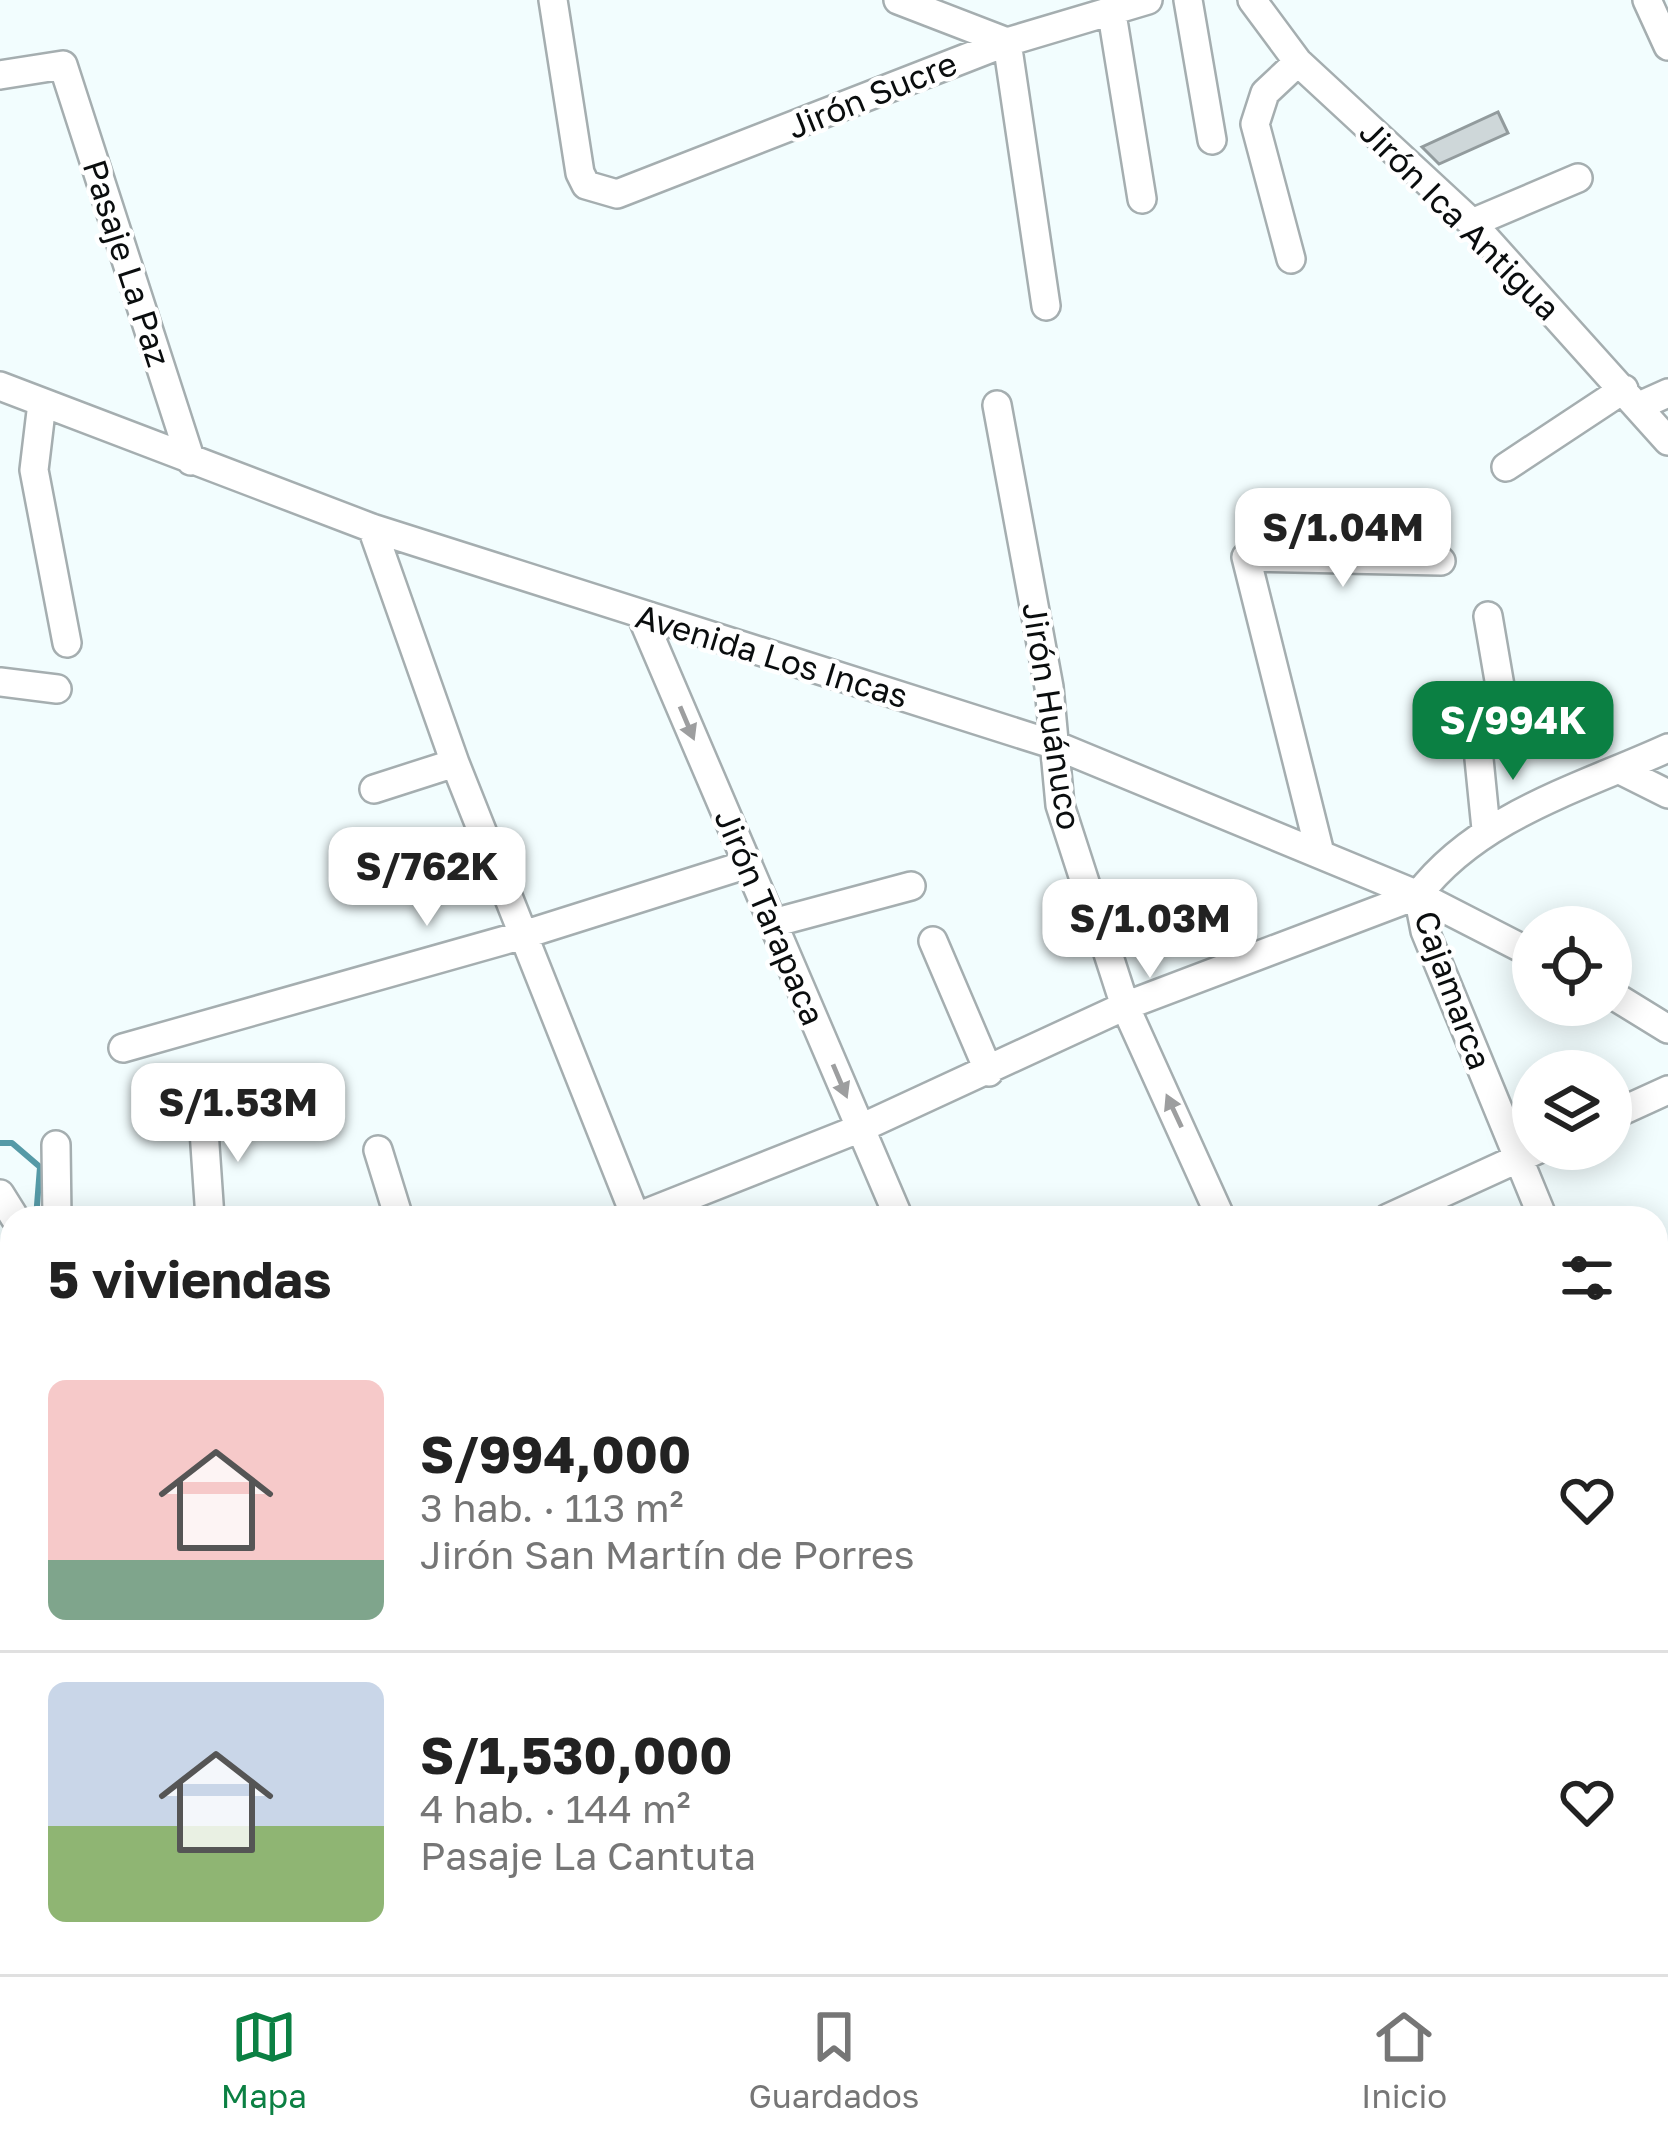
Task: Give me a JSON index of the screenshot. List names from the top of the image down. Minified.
{"streets":{"street":["Jirón Sucre","Jirón Ica Antigua","Pasaje La Paz","Avenida Los Incas","Jirón Huánuco","Jirón Tarapaca","Cajamarca"]},"crossings":[["Pasaje La Paz","Avenida Los Incas"],["Avenida Los Incas","Jirón Huánuco"],["Avenida Los Incas","Jirón Tarapaca"],["Avenida Los Incas","Cajamarca"]],"page":{"price":["S/1.04M","S/994K","S/762K","S/1.03M","S/1.53M"],"heading":"5 viviendas","list":[{"name":"S/994,000","note":"3 hab. · 113 m² · Jirón San Martín de Porres"},{"name":"S/1,530,000","note":"4 hab. · 144 m² · Pasaje La Cantuta"}],"tabs":["Mapa","Guardados","Inicio"]}}
